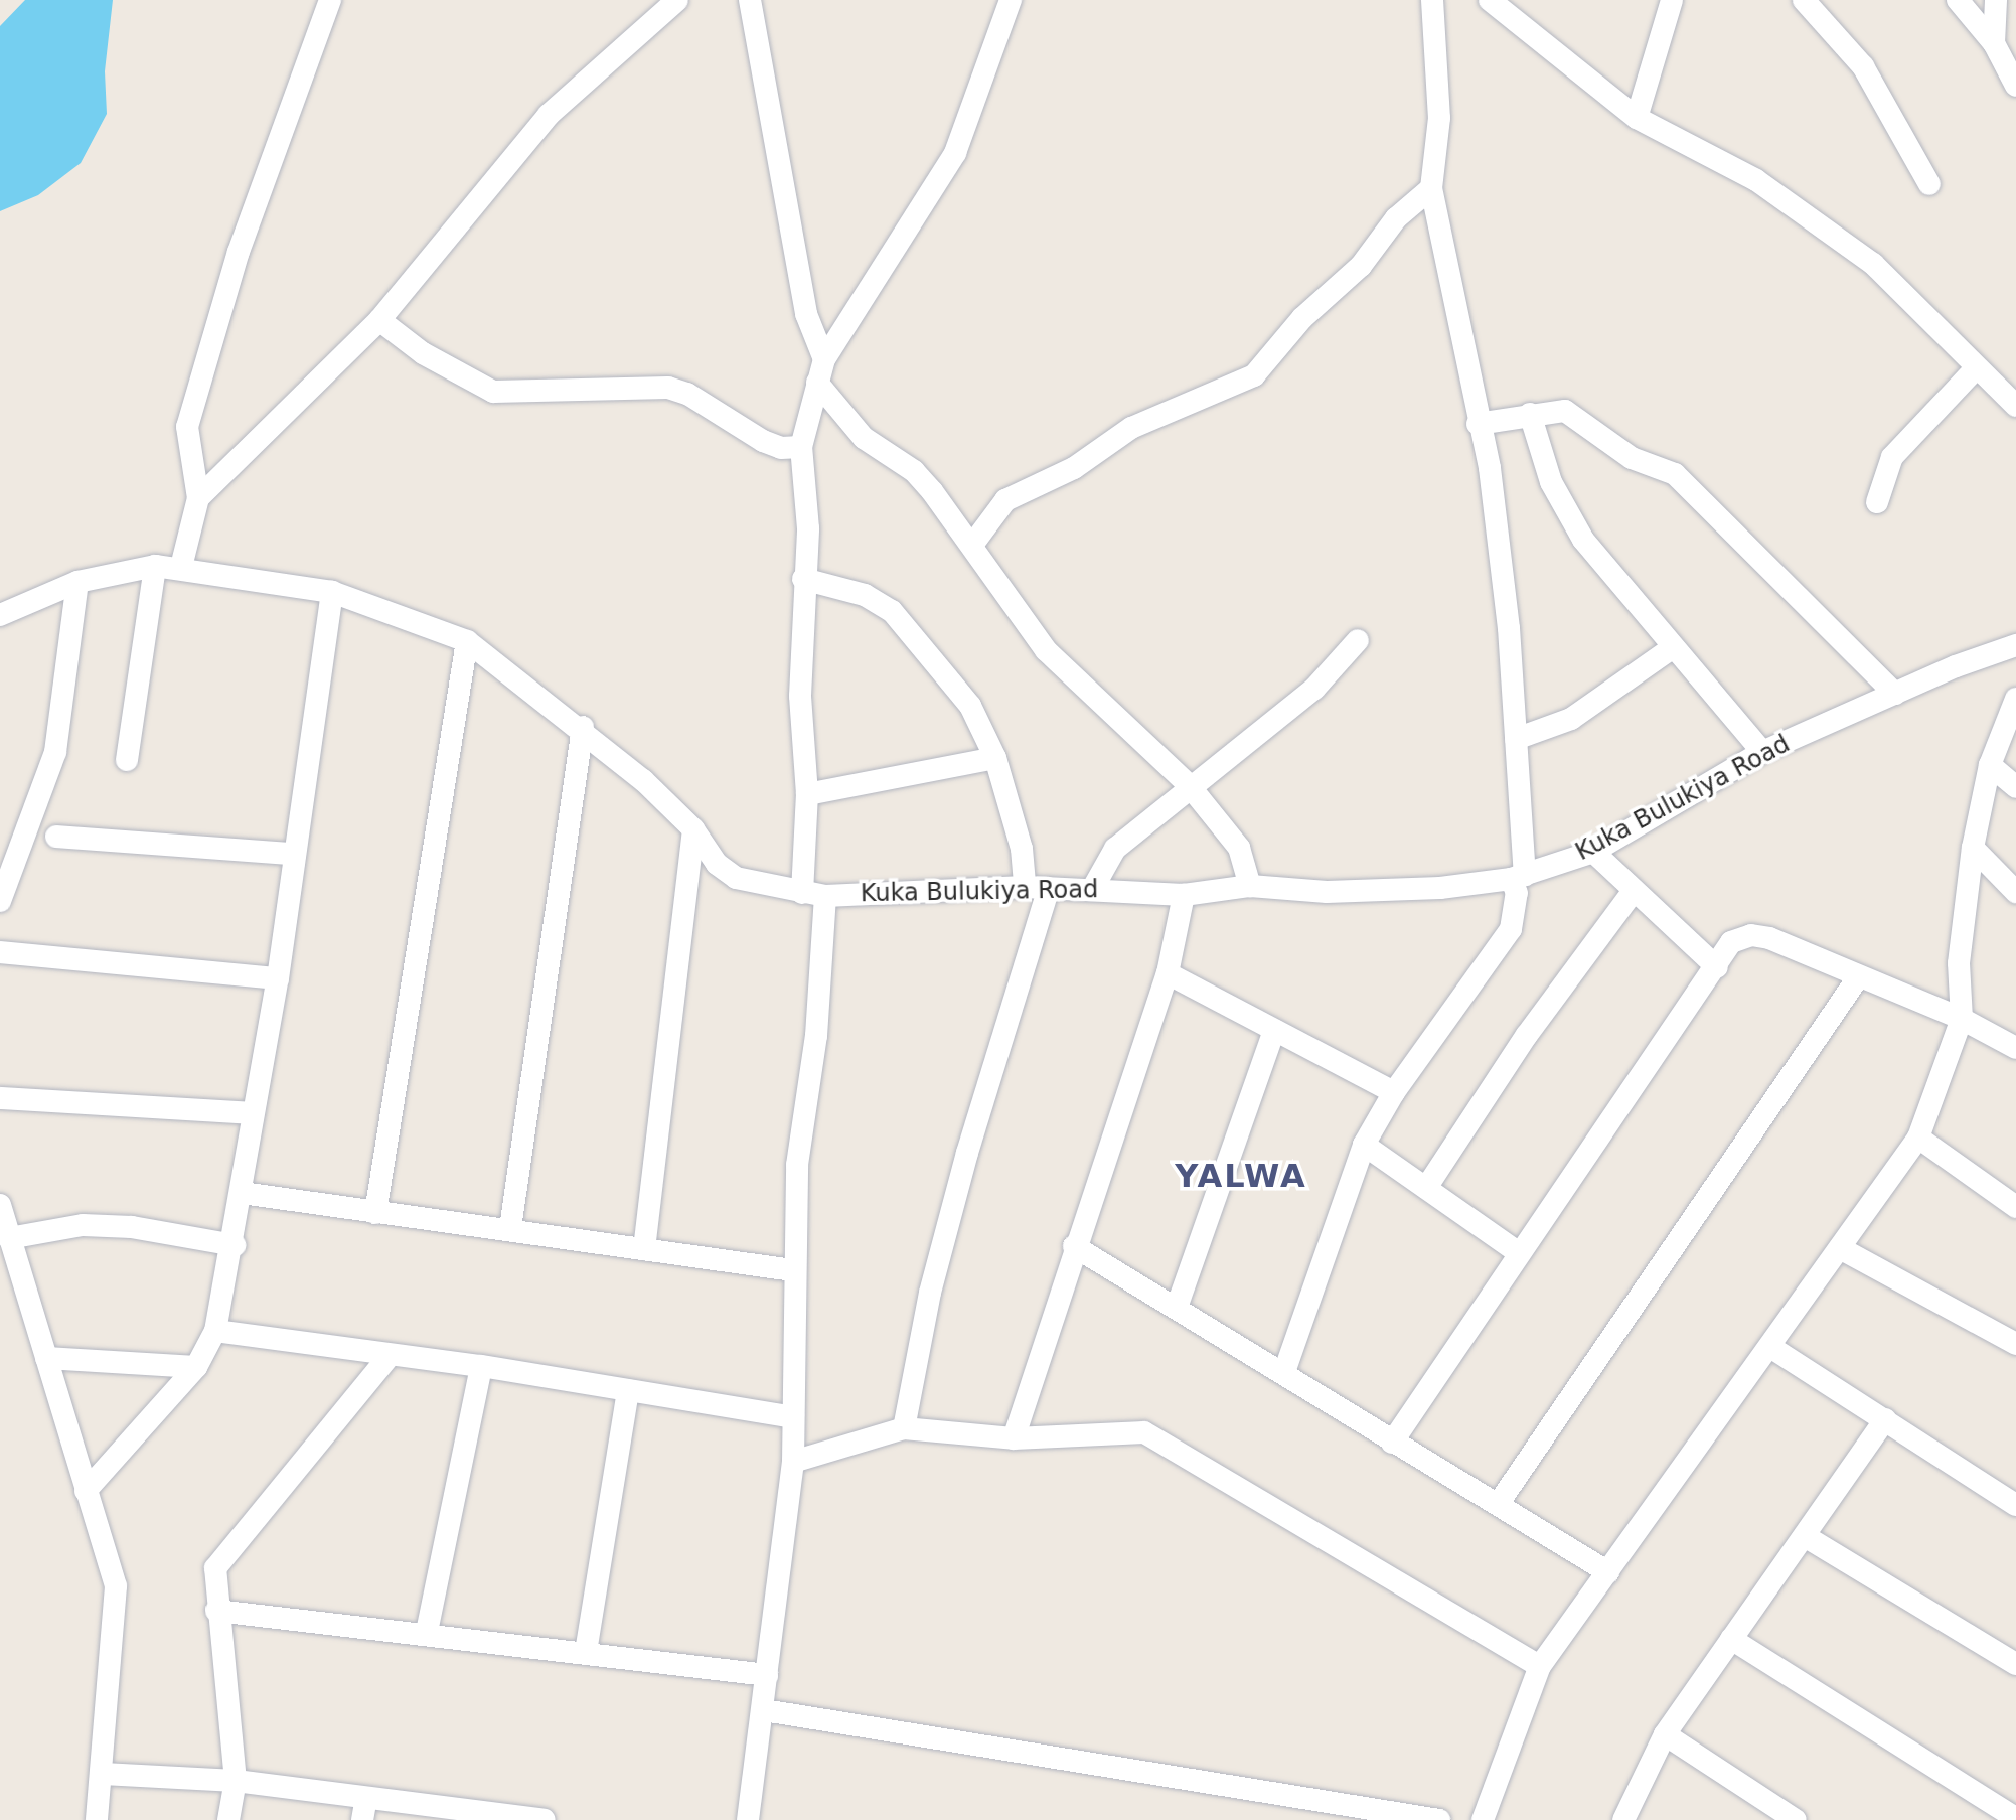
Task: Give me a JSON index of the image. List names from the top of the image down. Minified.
{"streets":{"street":["Kuka Bulukiya Road"]},"districts":["YALWA"]}
